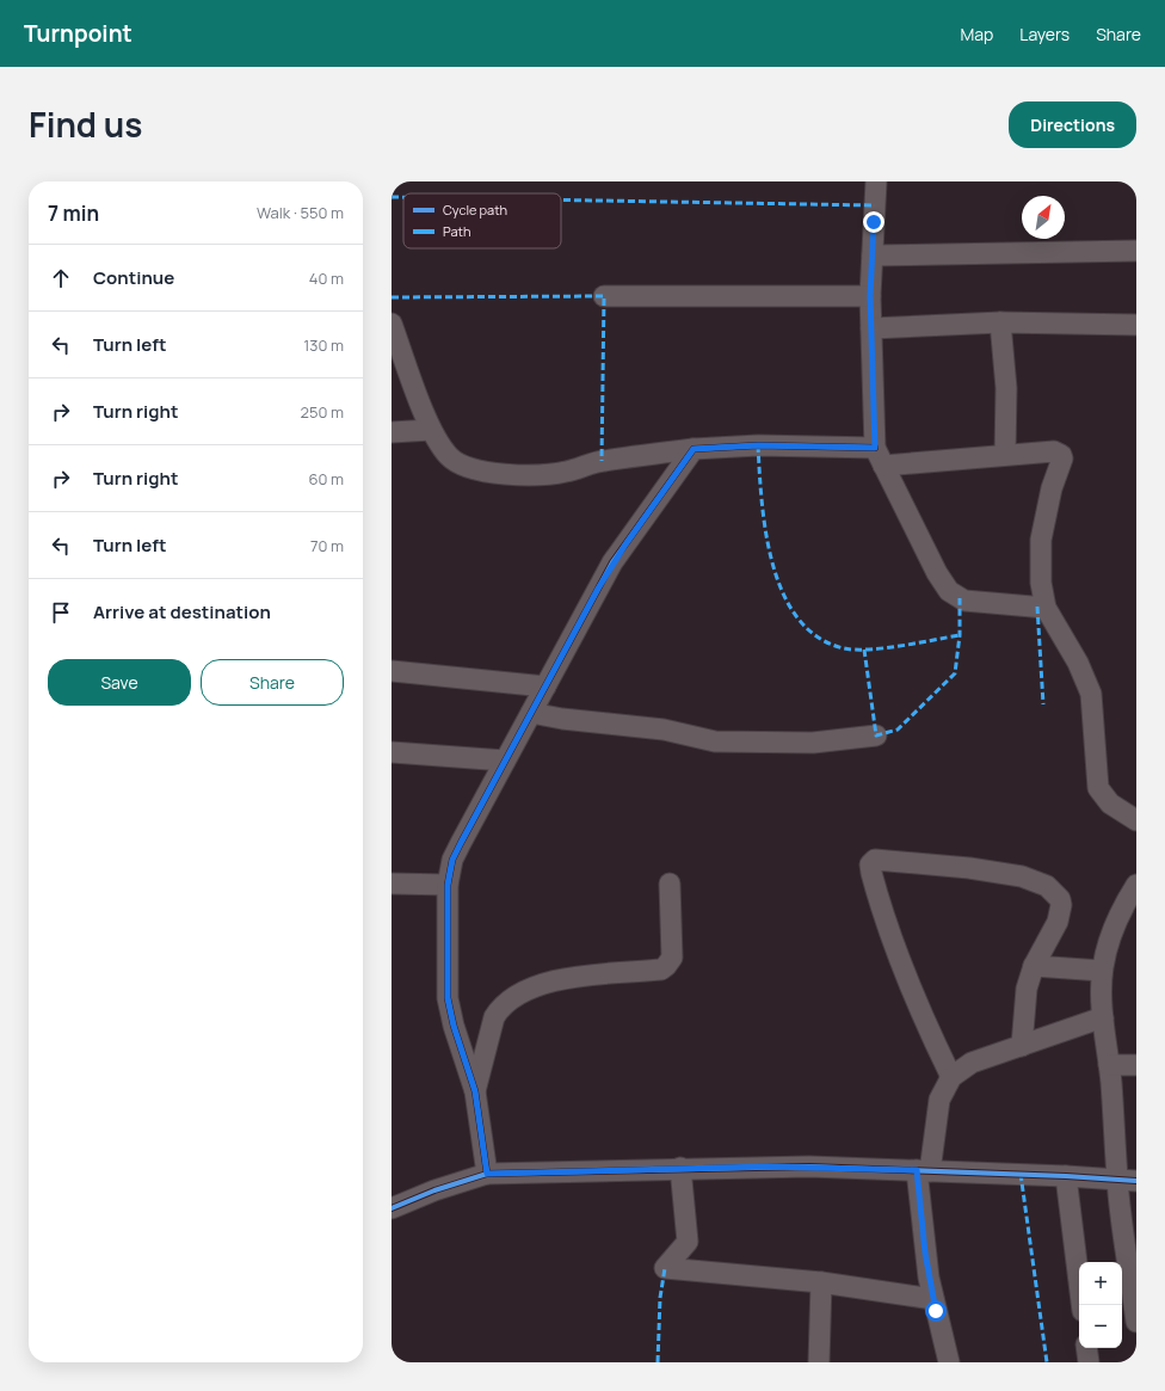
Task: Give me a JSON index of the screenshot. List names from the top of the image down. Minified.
{"legend":["Cycle path","Path"],"north":"top right","page":{"header":"Turnpoint","nav":["Map","Layers","Share"],"title":"Find us","buttons":["Directions",["Save","Share"]],"heading":["7 min","Walk · 550 m"],"list":[["Continue","40 m"],["Turn left","130 m"],["Turn right","250 m"],["Turn right","60 m"],["Turn left","70 m"],"Arrive at destination"],"map_buttons":["+","−"]}}
